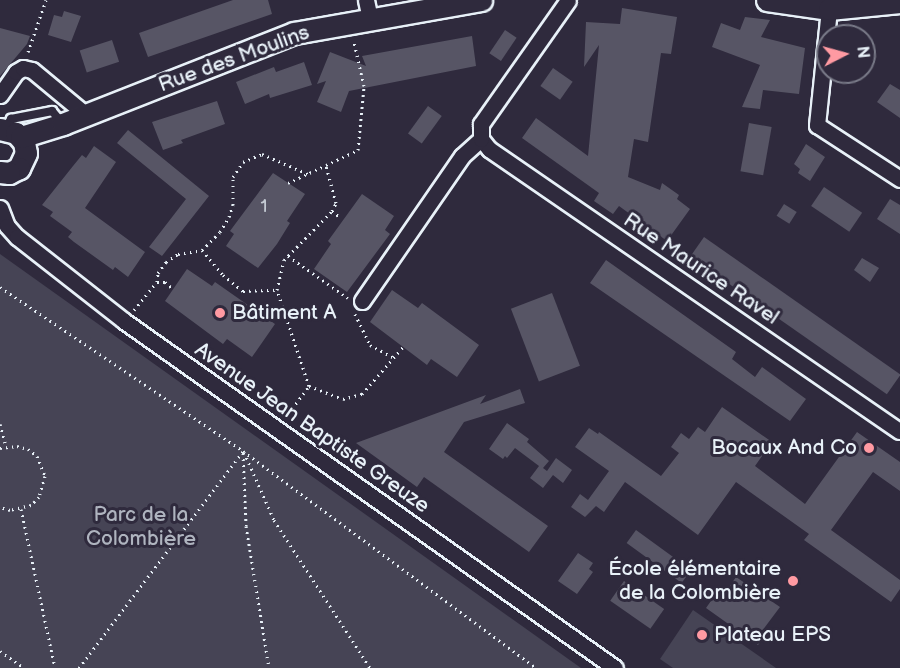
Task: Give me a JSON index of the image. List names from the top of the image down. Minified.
{"streets":{"street":["Rue des Moulins","Rue Maurice Ravel","Avenue Jean Baptiste Greuze"]},"parks":["Parc de la Colombière"],"places":["Bâtiment A","Bocaux And Co","École élémentaire de la Colombière","Plateau EPS"],"house_numbers":["1"],"north":"right"}
